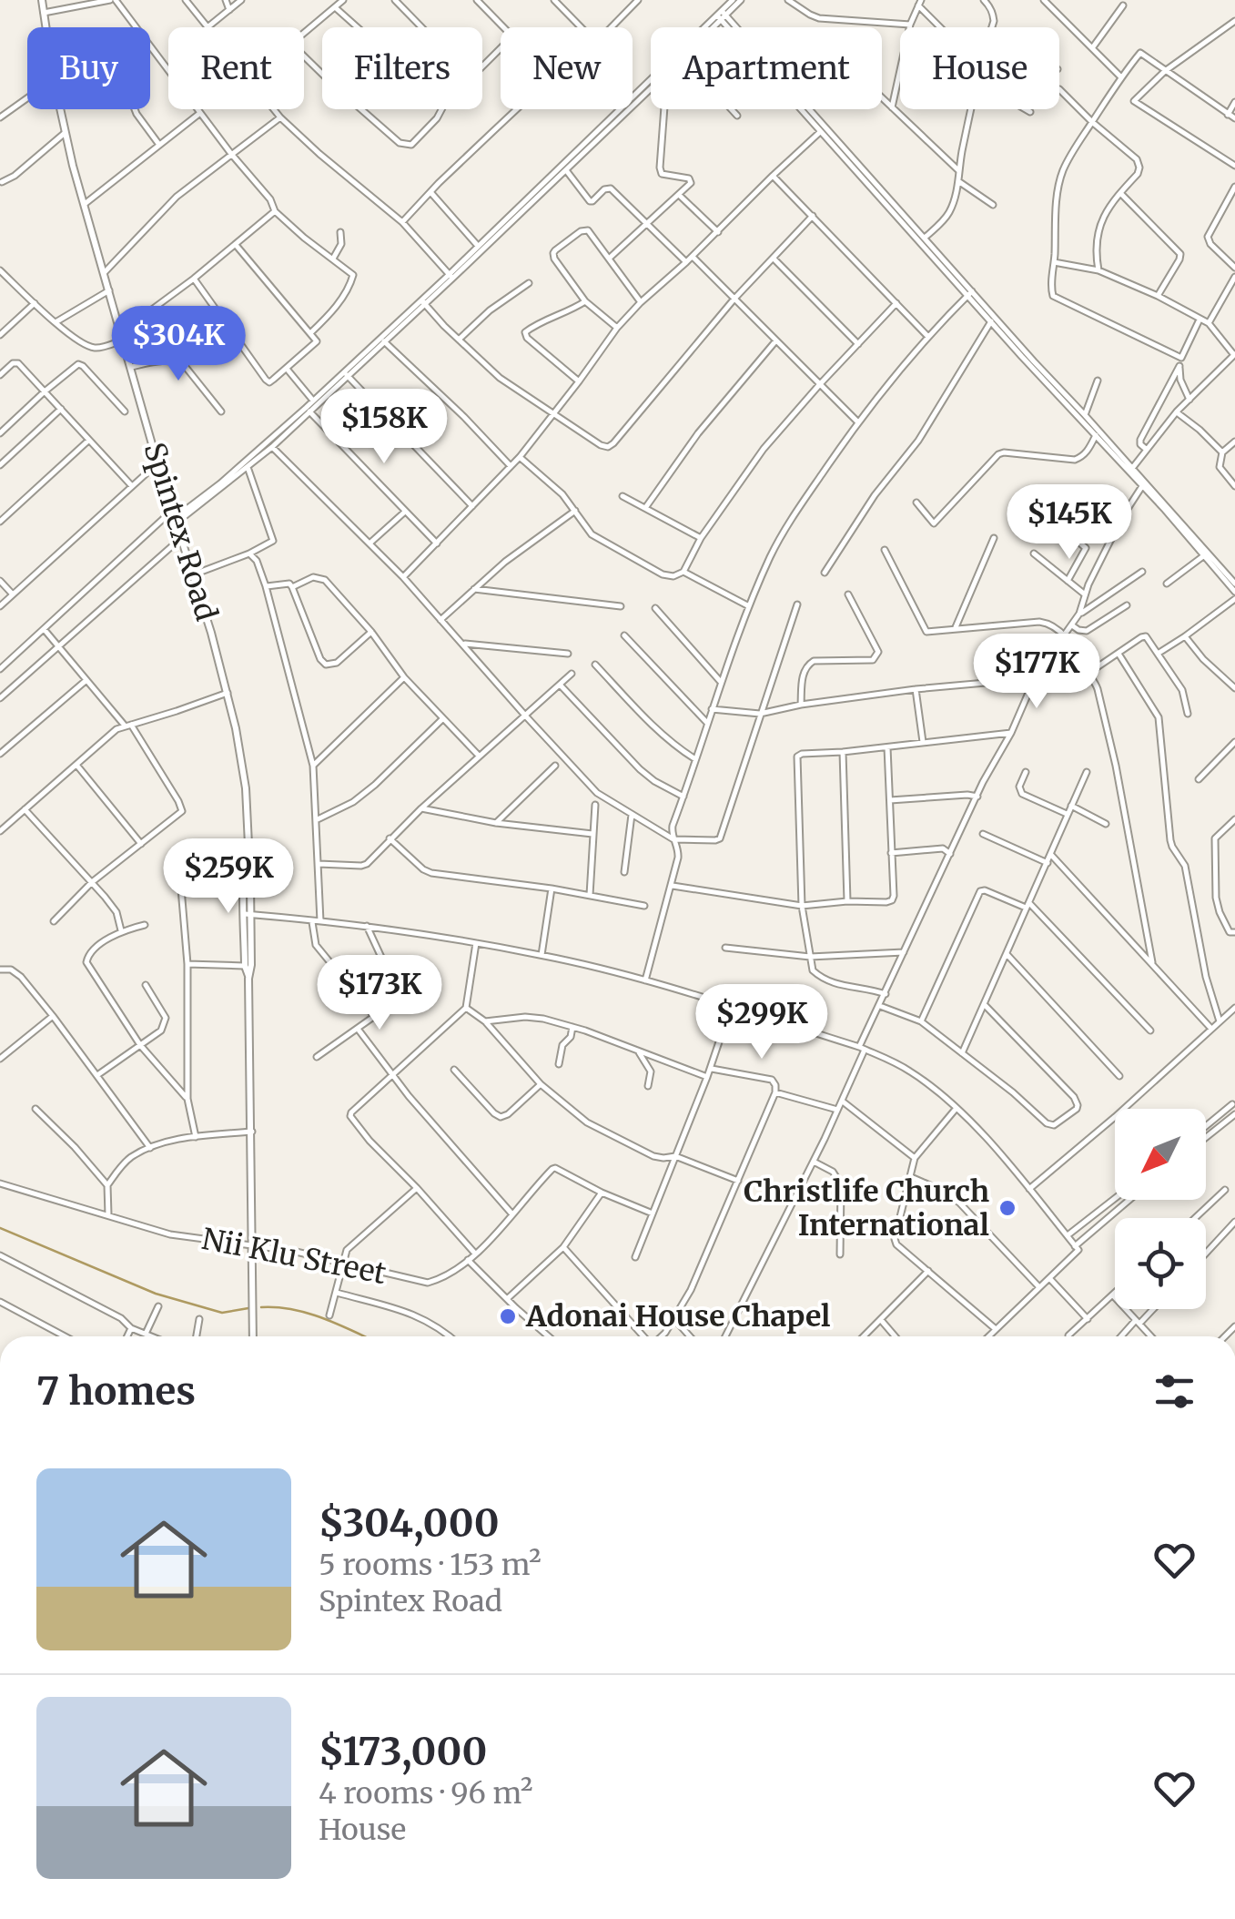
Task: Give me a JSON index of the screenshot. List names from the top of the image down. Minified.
{"streets":{"main road":["Spintex Road"],"street":["Nii Klu Street"]},"crossings":[["Spintex Road","Nii Klu Street"]],"places":["Christlife Church International","Adonai House Chapel"],"north":"bottom left","page":{"chip":["Buy","Rent","Filters","New","Apartment","House"],"price":["$304K","$158K","$145K","$177K","$259K","$173K","$299K"],"heading":"7 homes","list":[{"name":"$304,000","note":"5 rooms · 153 m² · Spintex Road"},{"name":"$173,000","note":"4 rooms · 96 m² · House"}]}}
